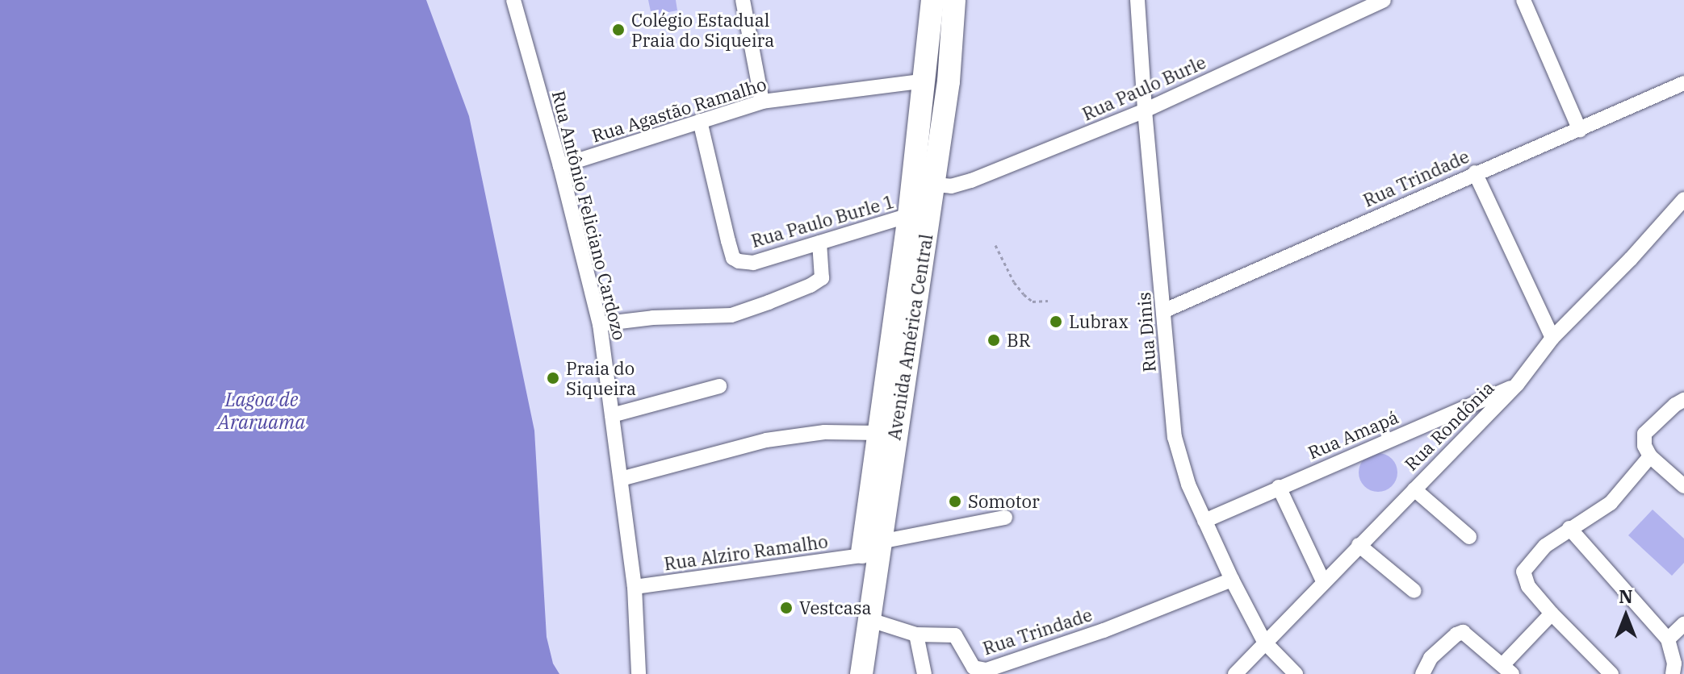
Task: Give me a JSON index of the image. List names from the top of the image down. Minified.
{"streets":{"highway":["Avenida América Central"],"street":["Rua Paulo Burle","Rua Agastão Ramalho","Rua Trindade","Rua Antônio Feliciano Cardozo","Rua Paulo Burle 1","Rua Dinis","Rua Rondônia","Rua Amapá","Rua Alziro Ramalho"]},"crossings":[["Rua Paulo Burle","Rua Dinis"],["Rua Paulo Burle","Avenida América Central"],["Rua Agastão Ramalho","Rua Antônio Feliciano Cardozo"],["Rua Agastão Ramalho","Rua Paulo Burle 1"],["Rua Agastão Ramalho","Avenida América Central"],["Rua Trindade","Rua Dinis"],["Rua Trindade","Avenida América Central"],["Rua Antônio Feliciano Cardozo","Rua Alziro Ramalho"],["Rua Paulo Burle 1","Avenida América Central"],["Rua Dinis","Rua Rondônia"],["Rua Dinis","Rua Amapá"],["Avenida América Central","Rua Alziro Ramalho"],["Rua Rondônia","Rua Amapá"]],"water":["Lagoa de Araruama"],"places":["Colégio Estadual Praia do Siqueira","Lubrax","BR","Praia do Siqueira","Somotor","Vestcasa"],"north":"top"}
